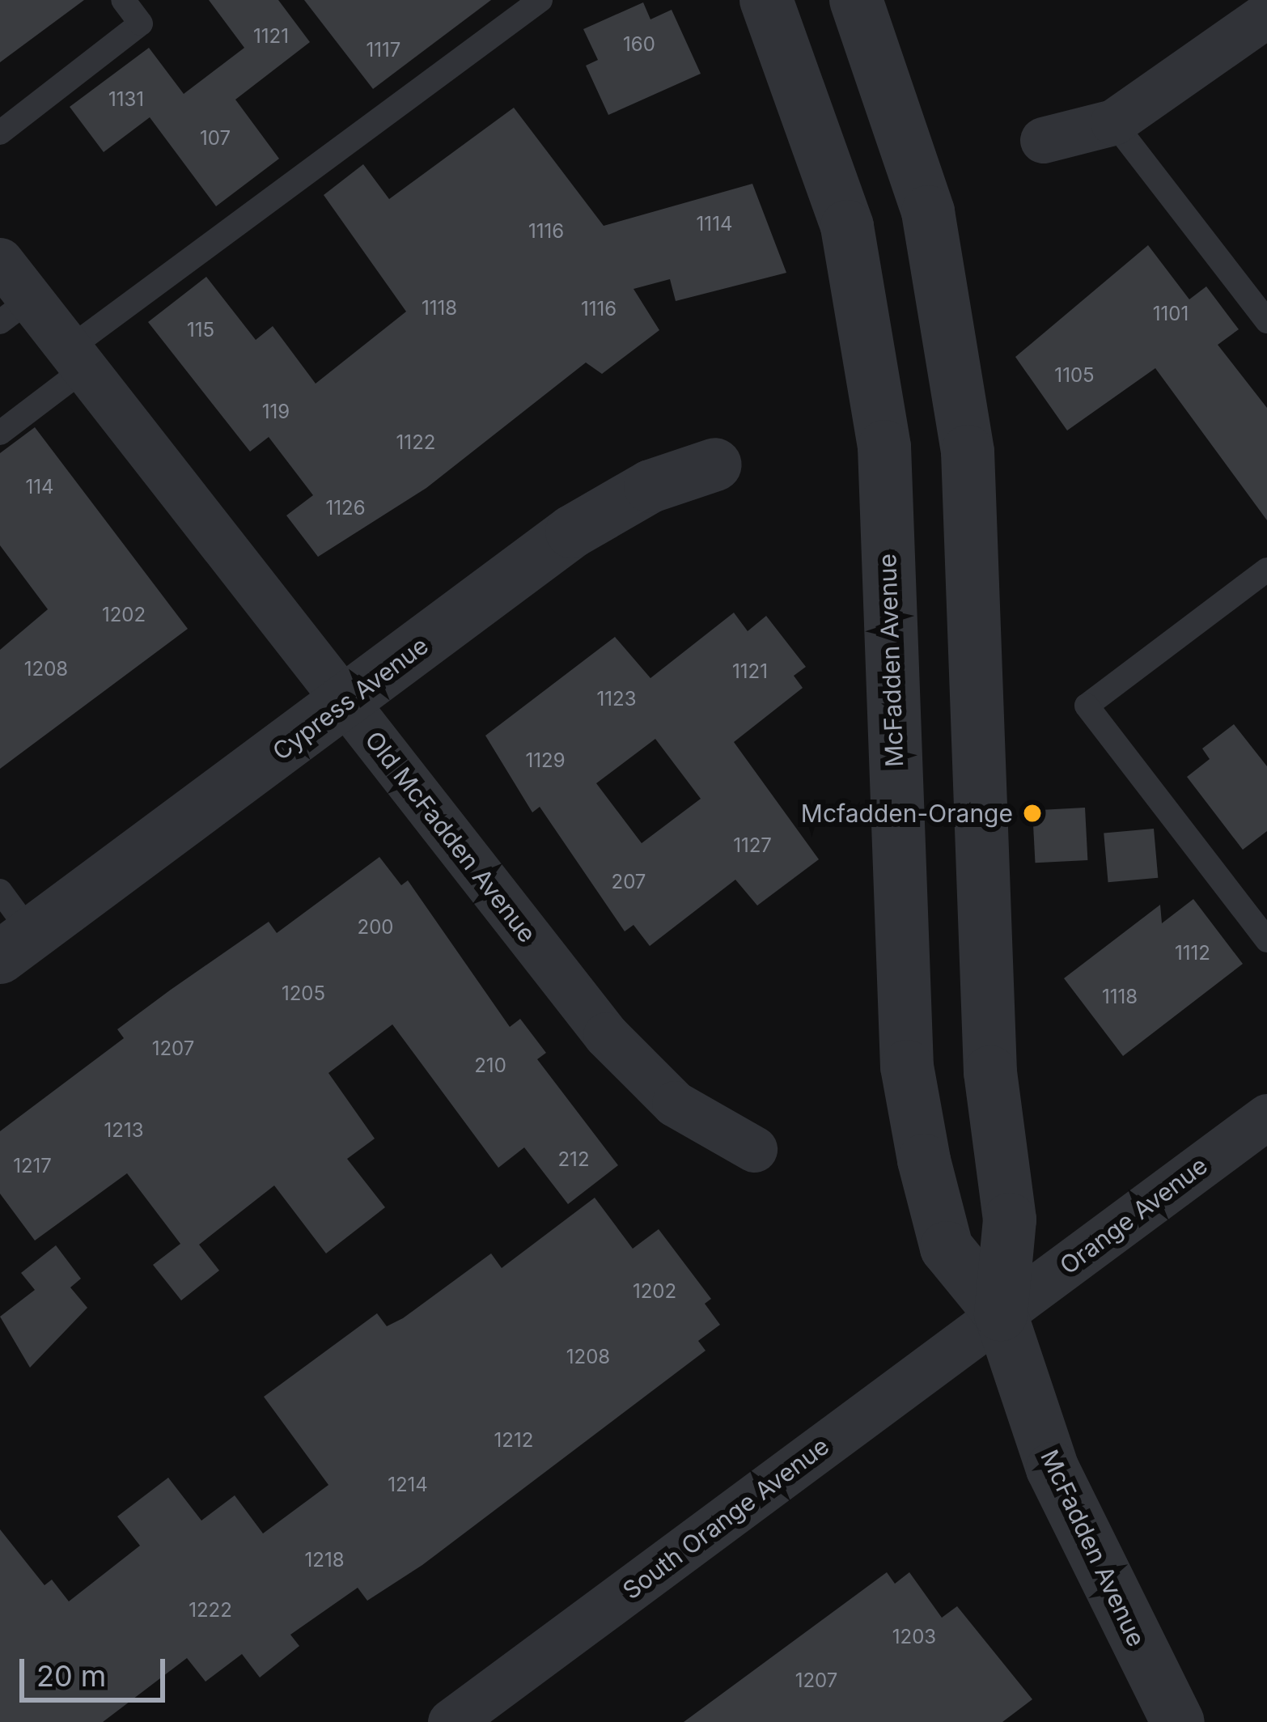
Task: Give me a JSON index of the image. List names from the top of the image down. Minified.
{"streets":{"street":["McFadden Avenue","Cypress Avenue","Old McFadden Avenue","Orange Avenue","South Orange Avenue"]},"crossings":[["McFadden Avenue","Orange Avenue"],["McFadden Avenue","South Orange Avenue"],["Cypress Avenue","Old McFadden Avenue"],["Orange Avenue","South Orange Avenue"]],"places":["Mcfadden-Orange"],"house_numbers":["1121","160","1117","1131","107","1114","1116","1118","1116","1101","115","1105","119","1122","114","1126","1202","1208","1121","1123","1129","1127","207","200","1112","1205","1118","1207","210","1213","212","1217","1202","1208","1212","1214","1218","1222","1203","1207"],"scale_bar":"20 m"}
